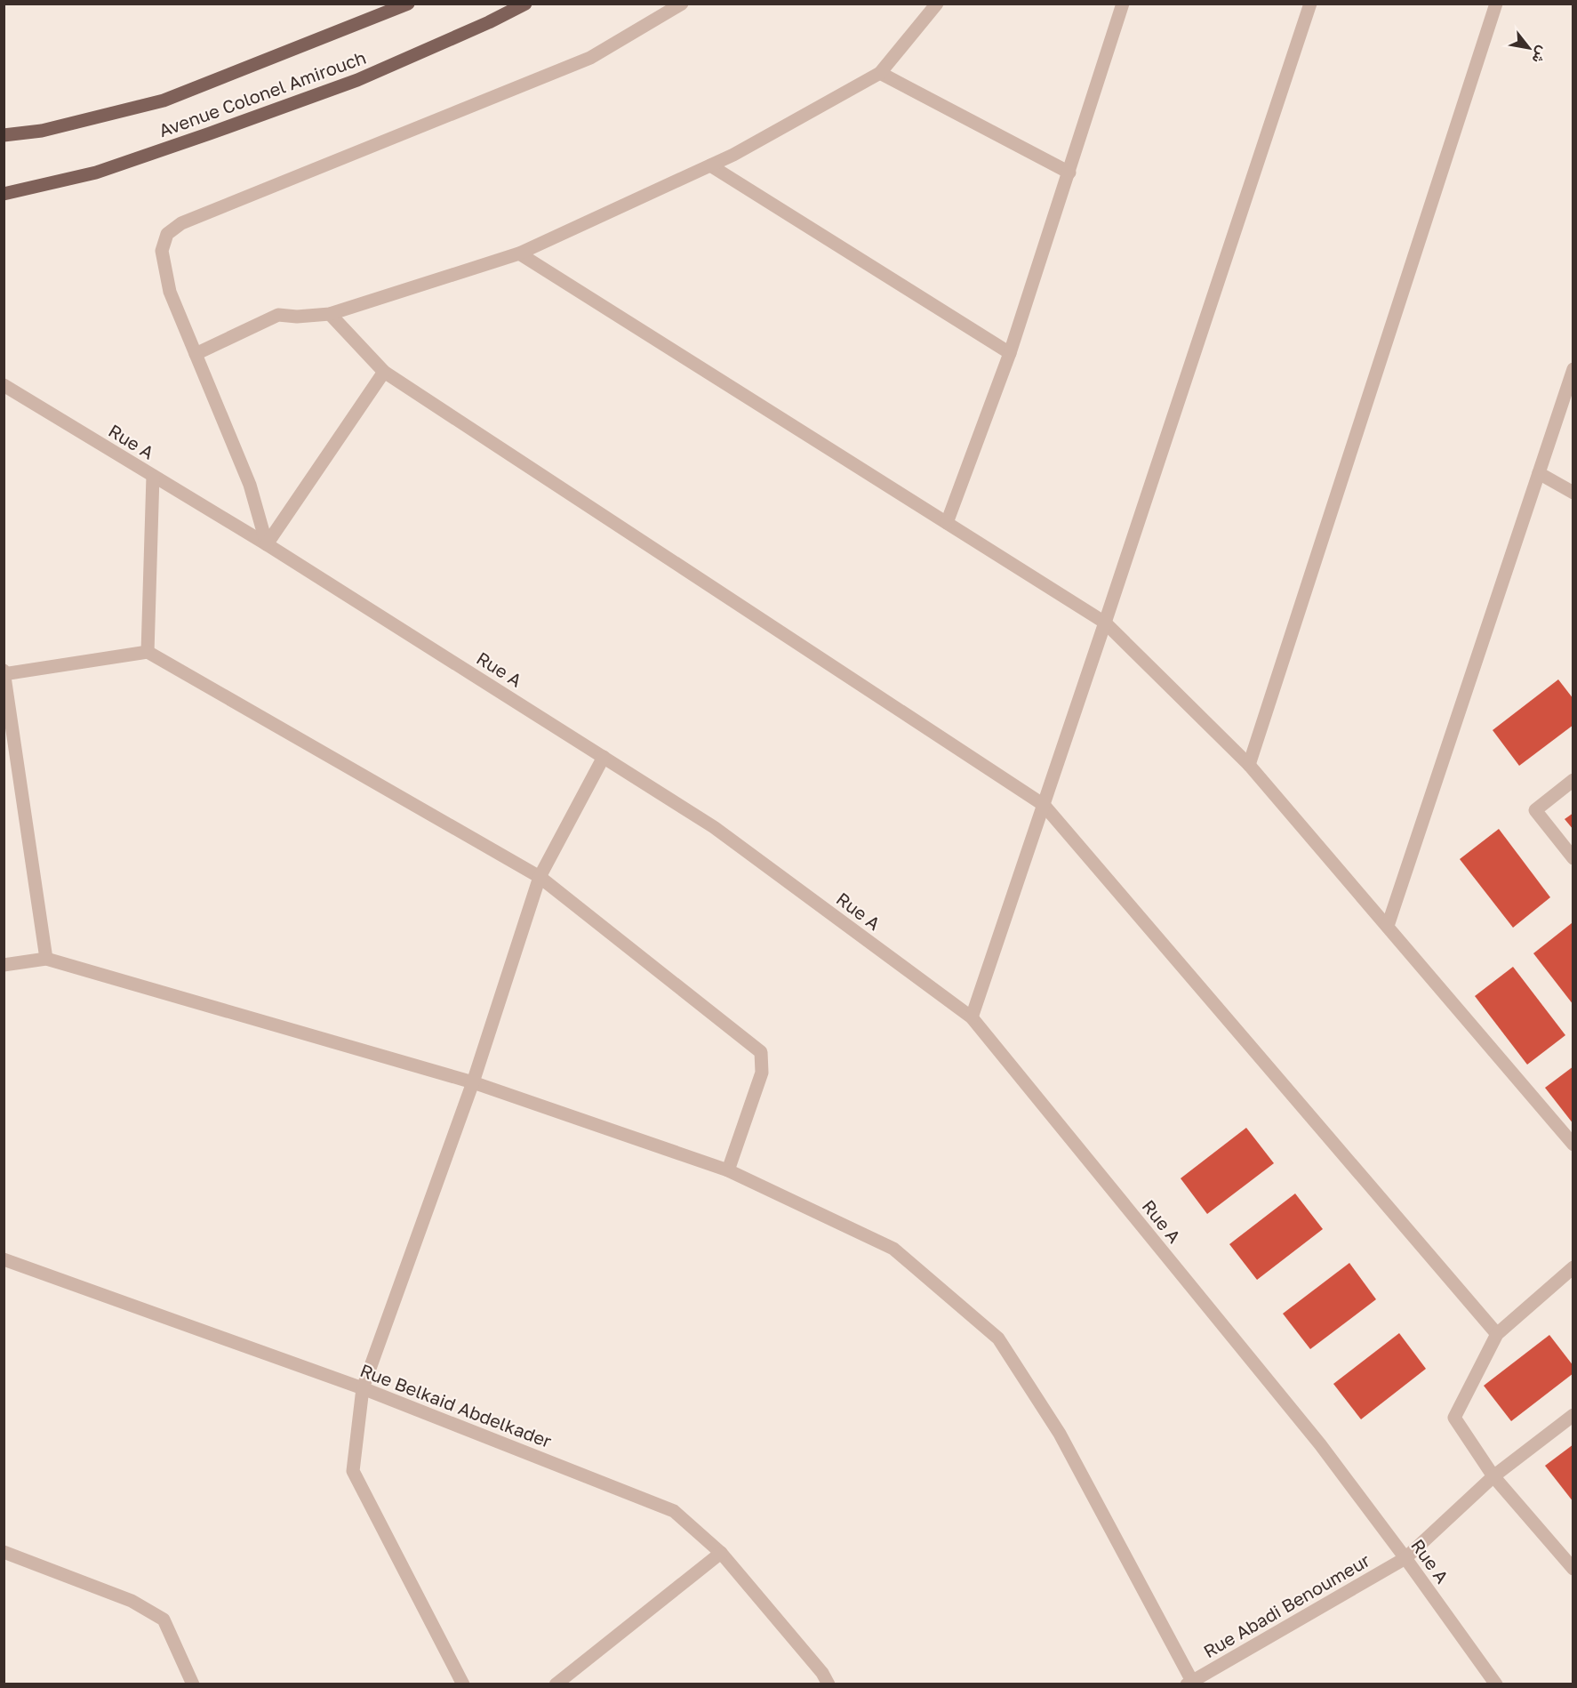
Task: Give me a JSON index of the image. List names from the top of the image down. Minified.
{"streets":{"main road":["Avenue Colonel Amirouch"],"street":["Rue A","Rue Belkaid Abdelkader","Rue Abadi Benoumeur"]},"crossings":[["Rue A","Rue Abadi Benoumeur"]],"north":"bottom right"}
